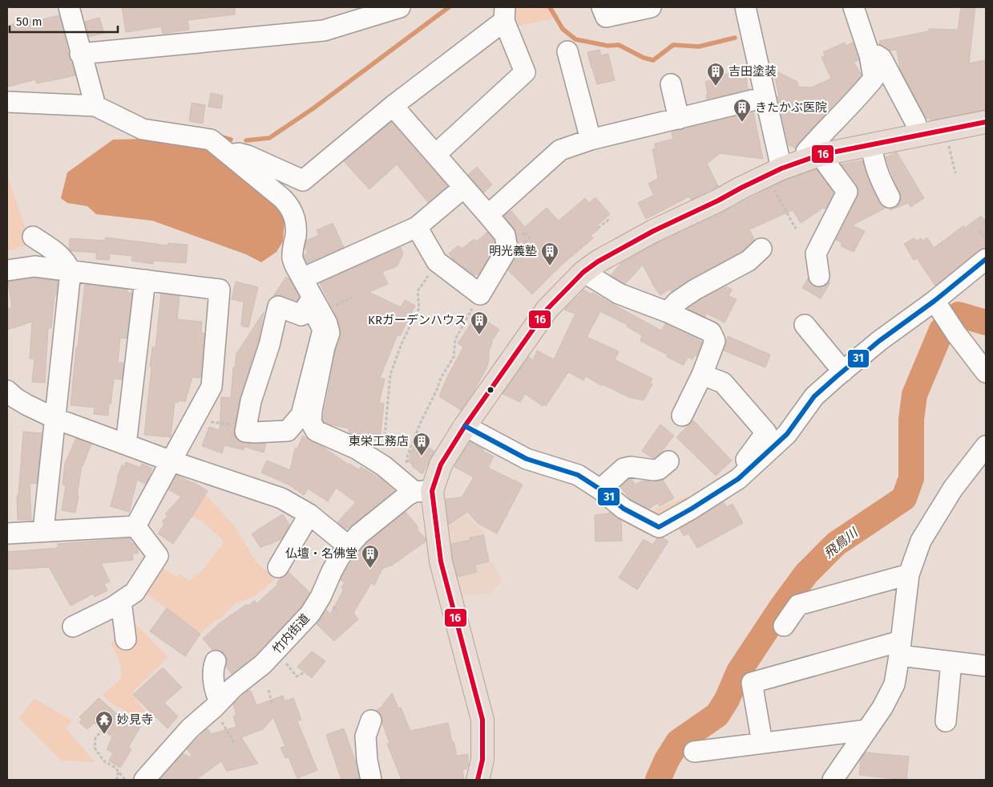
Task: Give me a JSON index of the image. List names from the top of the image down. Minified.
{"streets":{"street":["竹内街道"]},"water":["飛鳥川"],"places":{"building":["吉田塗装","きたかぶ医院","明光義塾","KRガーデンハウス","東栄工務店","仏壇・名佛堂"],"temple":["妙見寺"]},"lines":["transit line 16","transit line 31"],"scale_bar":"50 m"}
